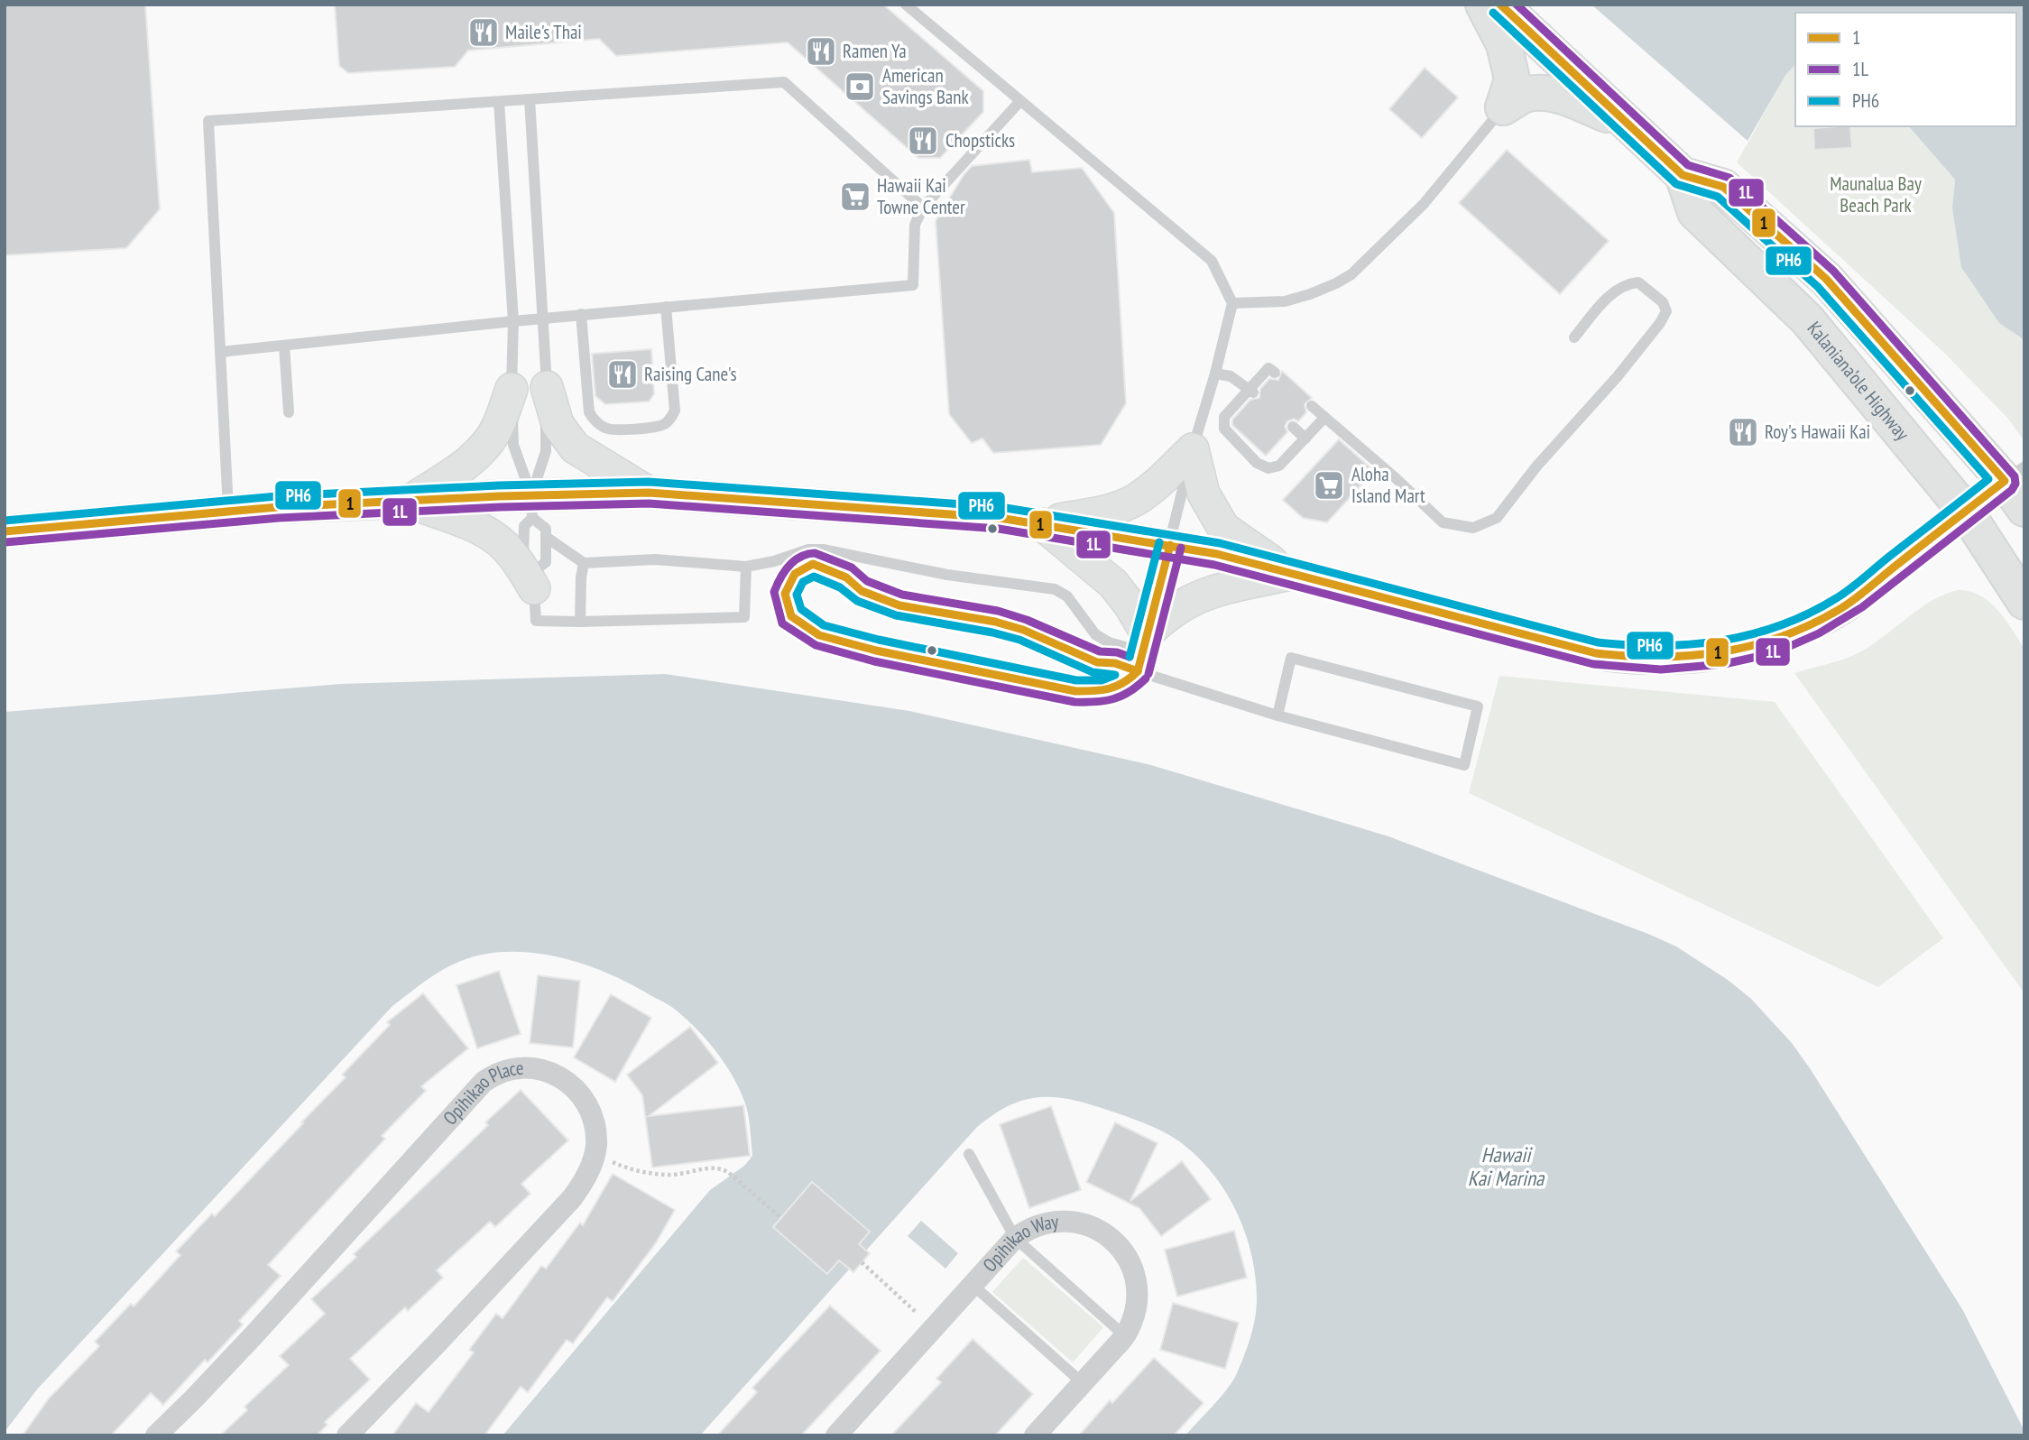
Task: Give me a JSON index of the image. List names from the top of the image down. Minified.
{"streets":{"main road":["Kalaniana’ole Highway"],"street":["Opihikao Place","Opihikao Way"]},"water":["Hawaii Kai Marina"],"parks":["Maunalua Bay Beach Park"],"places":{"restaurant":["Maile's Thai","Ramen Ya","Chopsticks","Raising Cane's","Roy's Hawaii Kai"],"bank":["American Savings Bank"],"supermarket":["Hawaii Kai Towne Center","Aloha Island Mart"]},"lines":["transit line 1","transit line 1L","transit line PH6"],"legend":["1","1L","PH6"]}
